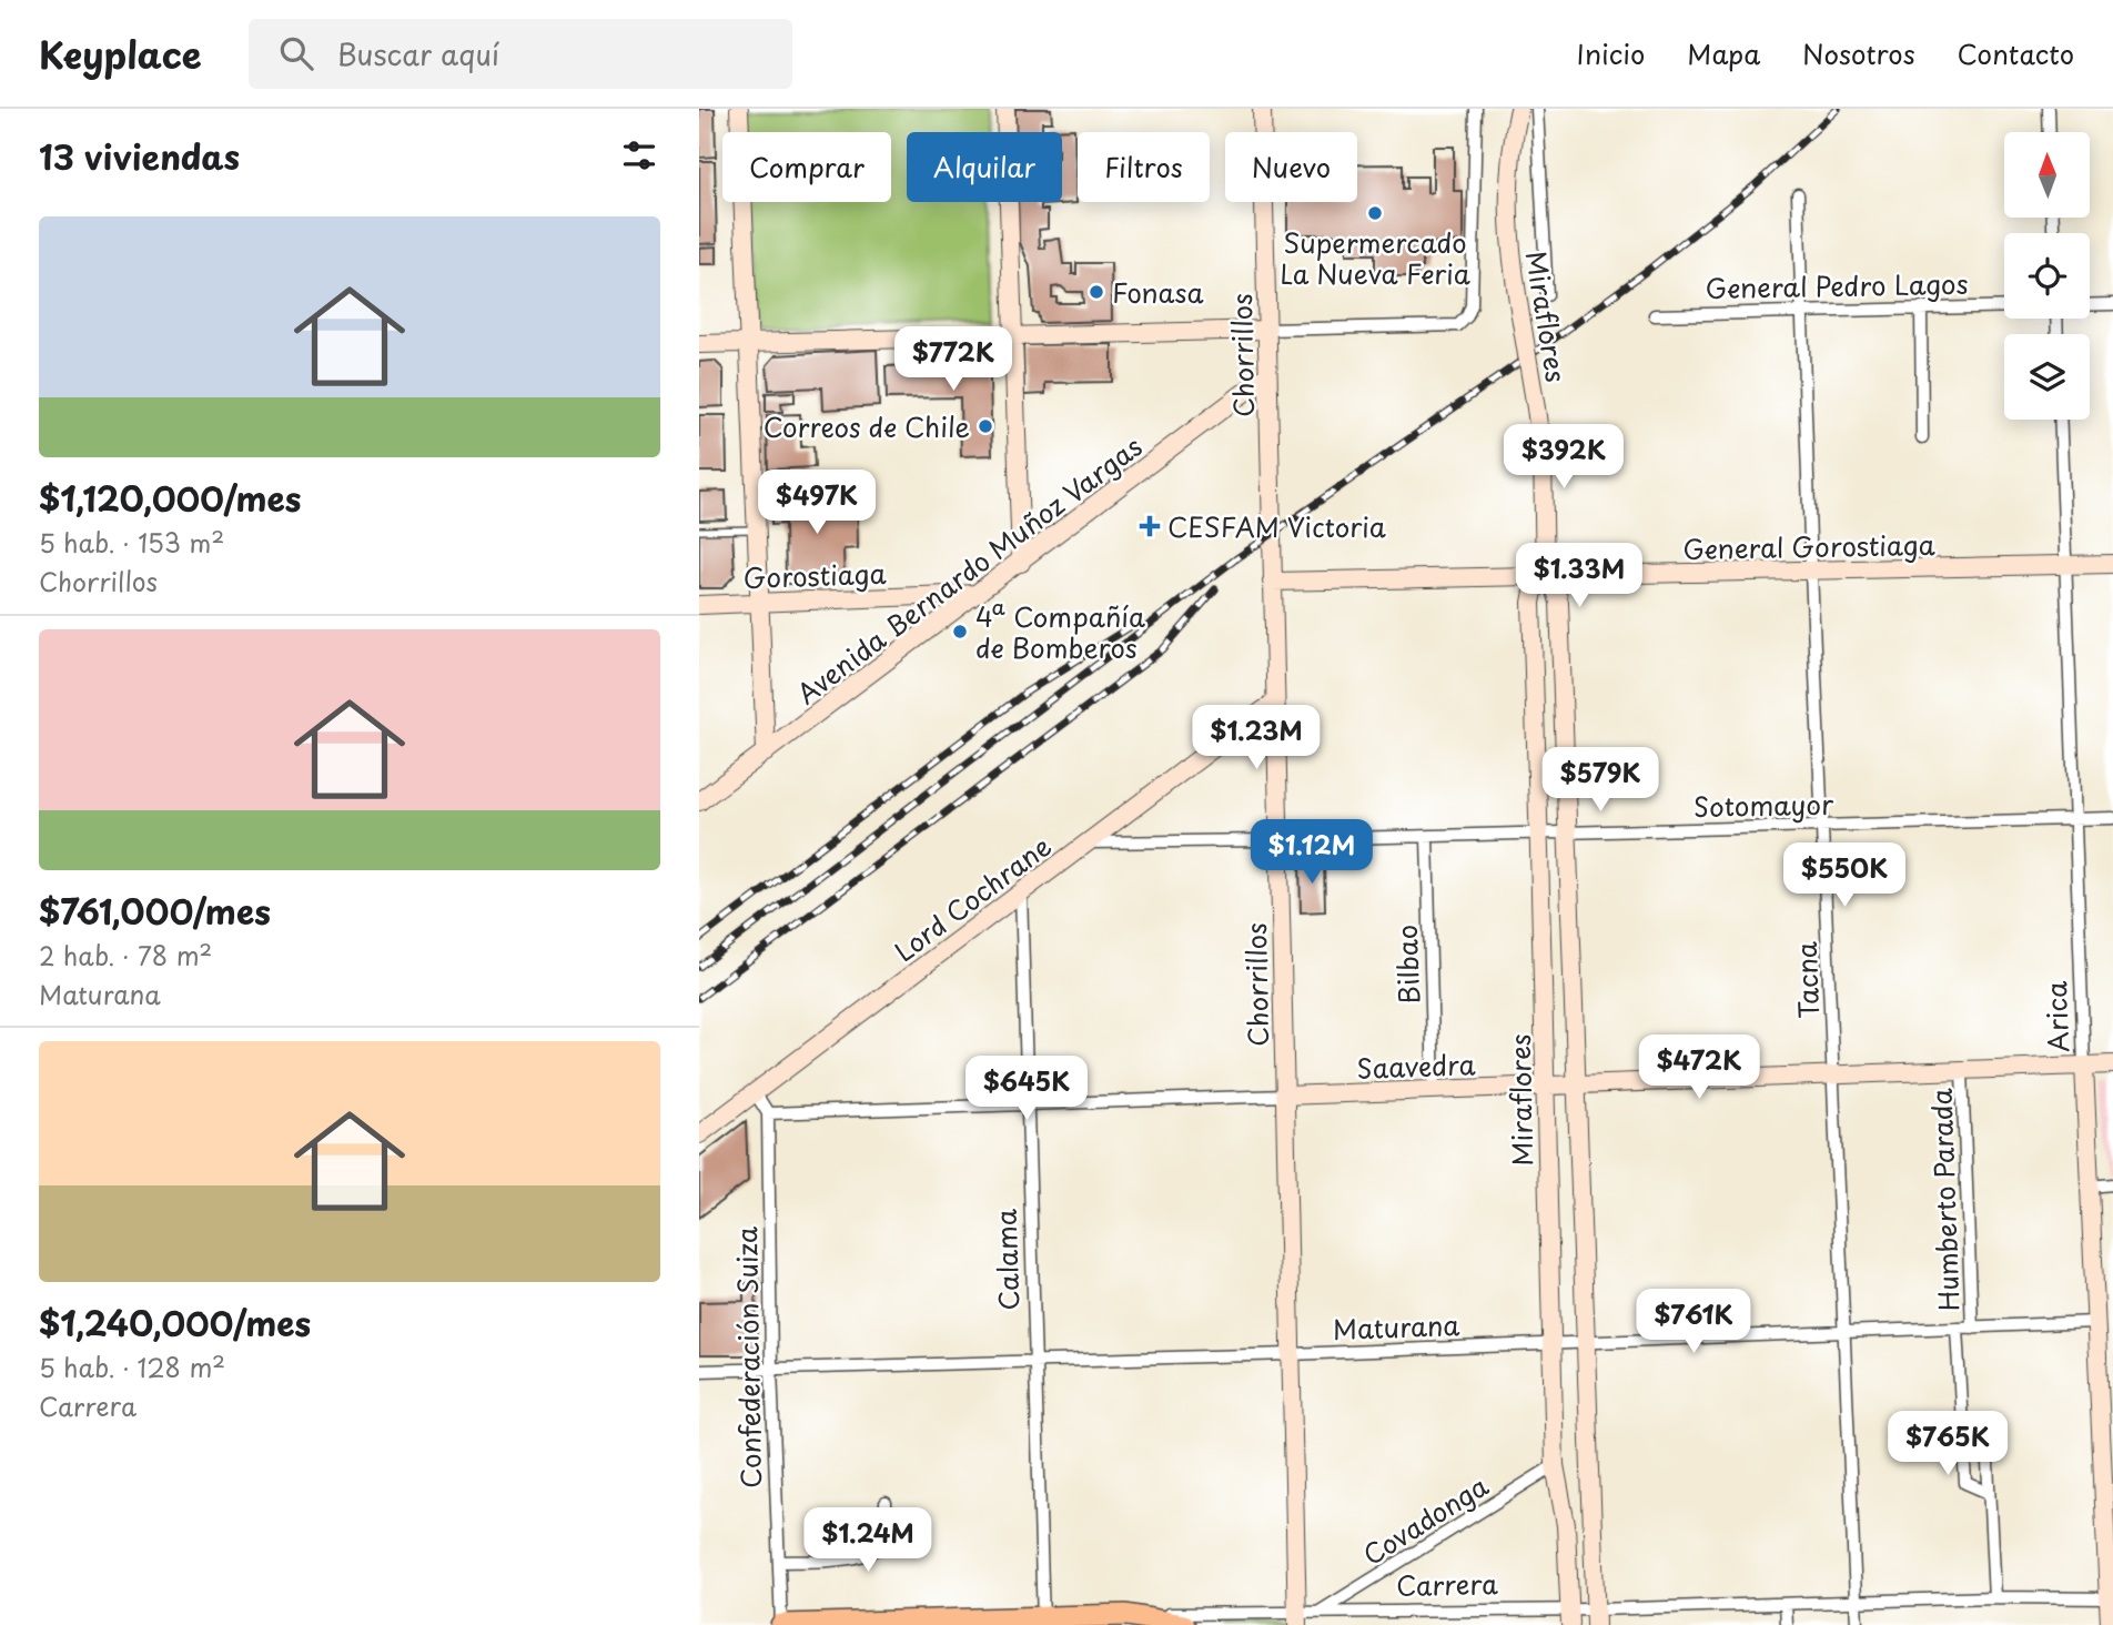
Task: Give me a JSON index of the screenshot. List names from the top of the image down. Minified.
{"streets":{"highway":["Carrera"],"street":["General Pedro Lagos","Miraflores","Chorrillos","General Gorostiaga","Avenida Bernardo Muñoz Vargas","Gorostiaga","Sotomayor","Lord Cochrane","Bilbao","Tacna","Arica","Saavedra","Humberto Parada","Calama","Maturana","Confederación Suiza","Covadonga"]},"crossings":[["General Pedro Lagos","Tacna"],["Miraflores","General Gorostiaga"],["Miraflores","Sotomayor"],["Miraflores","Saavedra"],["Miraflores","Maturana"],["Miraflores","Covadonga"],["Miraflores","Carrera"],["Chorrillos","General Gorostiaga"],["Chorrillos","Avenida Bernardo Muñoz Vargas"],["Chorrillos","Sotomayor"],["Chorrillos","Lord Cochrane"],["Chorrillos","Saavedra"],["Chorrillos","Maturana"],["Chorrillos","Carrera"],["General Gorostiaga","Tacna"],["General Gorostiaga","Arica"],["Avenida Bernardo Muñoz Vargas","Gorostiaga"],["Sotomayor","Lord Cochrane"],["Sotomayor","Bilbao"],["Sotomayor","Tacna"],["Sotomayor","Arica"],["Lord Cochrane","Calama"],["Bilbao","Saavedra"],["Tacna","Saavedra"],["Tacna","Maturana"],["Tacna","Carrera"],["Arica","Saavedra"],["Arica","Maturana"],["Arica","Carrera"],["Saavedra","Humberto Parada"],["Saavedra","Calama"],["Saavedra","Confederación Suiza"],["Humberto Parada","Maturana"],["Calama","Maturana"],["Calama","Carrera"],["Maturana","Confederación Suiza"],["Confederación Suiza","Carrera"],["Covadonga","Carrera"]],"places":{"other":["Supermercado La Nueva Feria","Fonasa","Correos de Chile","4ª Compañía de Bomberos"],"health":["CESFAM Victoria"]},"north":"top","page":{"header":"Keyplace","search":"Buscar aquí","nav":["Inicio","Mapa","Nosotros","Contacto"],"heading":"13 viviendas","chip":["Comprar","Alquilar","Filtros","Nuevo"],"list":[{"name":"$1,120,000/mes","note":"5 hab. · 153 m² · Chorrillos"},{"name":"$761,000/mes","note":"2 hab. · 78 m² · Maturana"},{"name":"$1,240,000/mes","note":"5 hab. · 128 m² · Carrera"}],"price":["$772K","$392K","$497K","$1.33M","$1.23M","$579K","$1.12M","$550K","$472K","$645K","$761K","$765K","$1.24M"]}}
